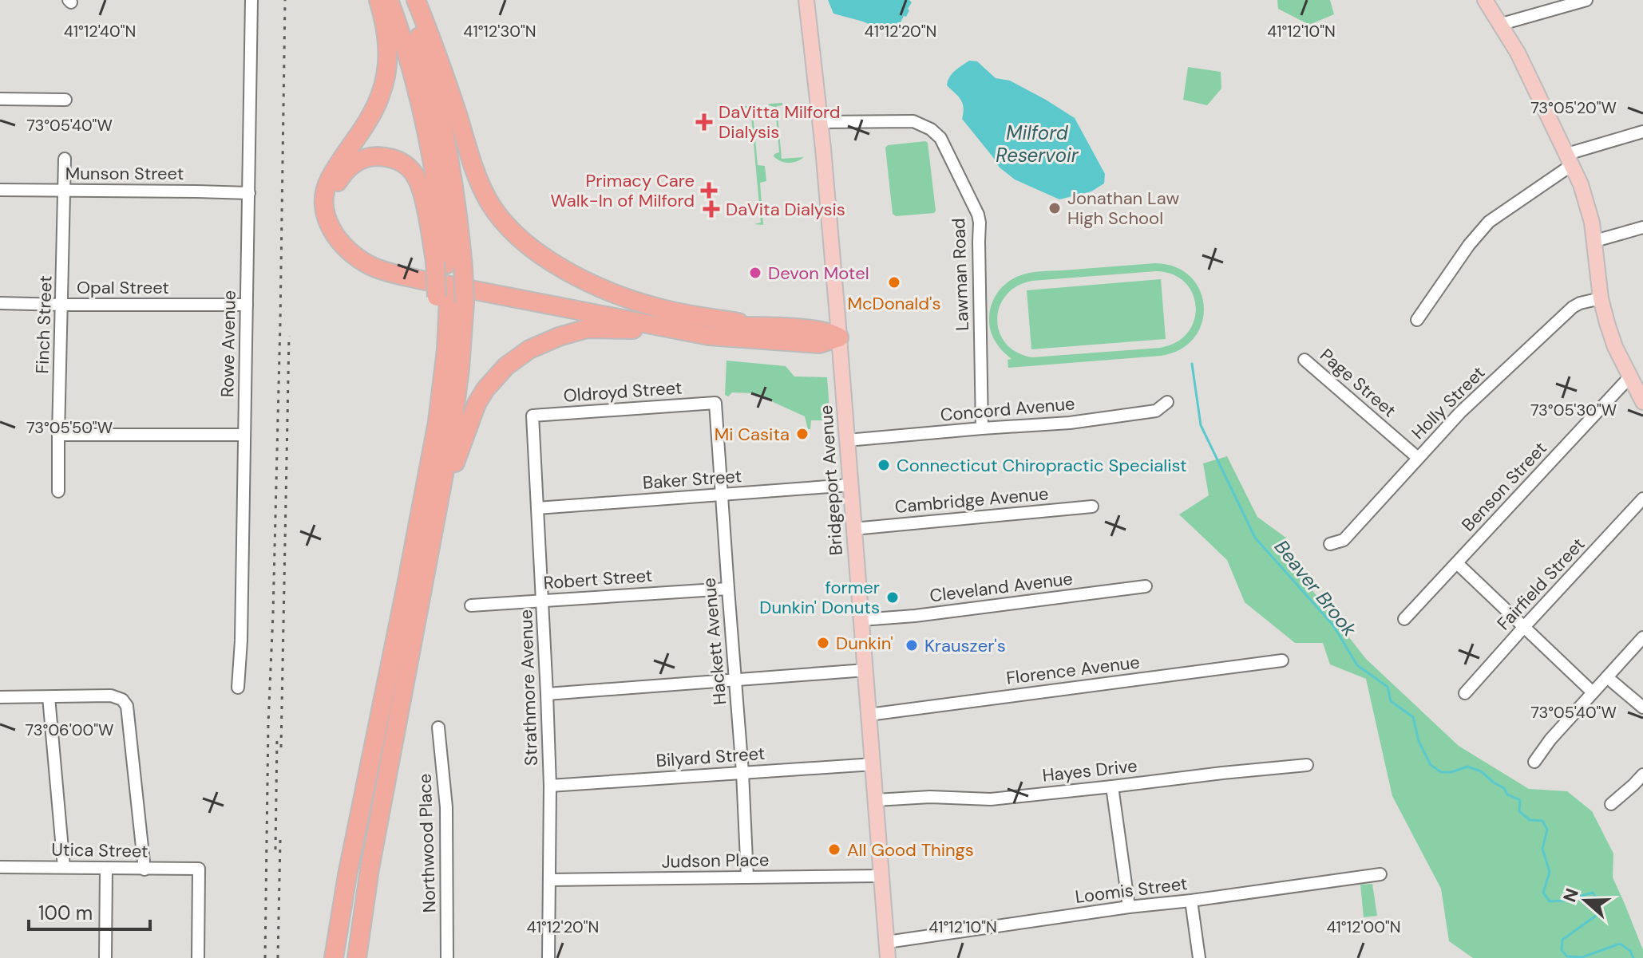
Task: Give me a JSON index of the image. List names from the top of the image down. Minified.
{"streets":{"main road":["Bridgeport Avenue"],"street":["Munson Street","Lawman Road","Opal Street","Finch Street","Rowe Avenue","Page Street","Oldroyd Street","Holly Street","Concord Avenue","Baker Street","Benson Street","Cambridge Avenue","Robert Street","Fairfield Street","Cleveland Avenue","Hackett Avenue","Florence Avenue","Strathmore Avenue","Bilyard Street","Hayes Drive","Northwood Place","Utica Street","Judson Place","Loomis Street"]},"crossings":[["Munson Street","Finch Street"],["Munson Street","Rowe Avenue"],["Lawman Road","Concord Avenue"],["Lawman Road","Bridgeport Avenue"],["Opal Street","Finch Street"],["Opal Street","Rowe Avenue"],["Page Street","Holly Street"],["Oldroyd Street","Hackett Avenue"],["Oldroyd Street","Strathmore Avenue"],["Concord Avenue","Bridgeport Avenue"],["Baker Street","Bridgeport Avenue"],["Baker Street","Hackett Avenue"],["Baker Street","Strathmore Avenue"],["Bridgeport Avenue","Cambridge Avenue"],["Bridgeport Avenue","Cleveland Avenue"],["Bridgeport Avenue","Florence Avenue"],["Bridgeport Avenue","Bilyard Street"],["Bridgeport Avenue","Hayes Drive"],["Bridgeport Avenue","Judson Place"],["Bridgeport Avenue","Loomis Street"],["Robert Street","Hackett Avenue"],["Robert Street","Strathmore Avenue"],["Hackett Avenue","Bilyard Street"],["Hackett Avenue","Judson Place"],["Strathmore Avenue","Bilyard Street"],["Strathmore Avenue","Judson Place"]],"water":["Milford Reservoir","Beaver Brook"],"places":{"health":["DaVitta Milford Dialysis","Primacy Care Walk-In of Milford","DaVita Dialysis"],"other":["Jonathan Law High School","Devon Motel","McDonald's","Mi Casita","Connecticut Chiropractic Specialist","former Dunkin' Donuts","Dunkin'","Krauszer's","All Good Things"]},"scale_bar":"100 m","north":"left","coordinates":["41°12'40\"N","41°12'30\"N","41°12'20\"N","41°12'10\"N","73°05'20\"W","73°05'40\"W","73°05'30\"W","73°05'50\"W","73°06'00\"W","41°12'00\"N"]}
